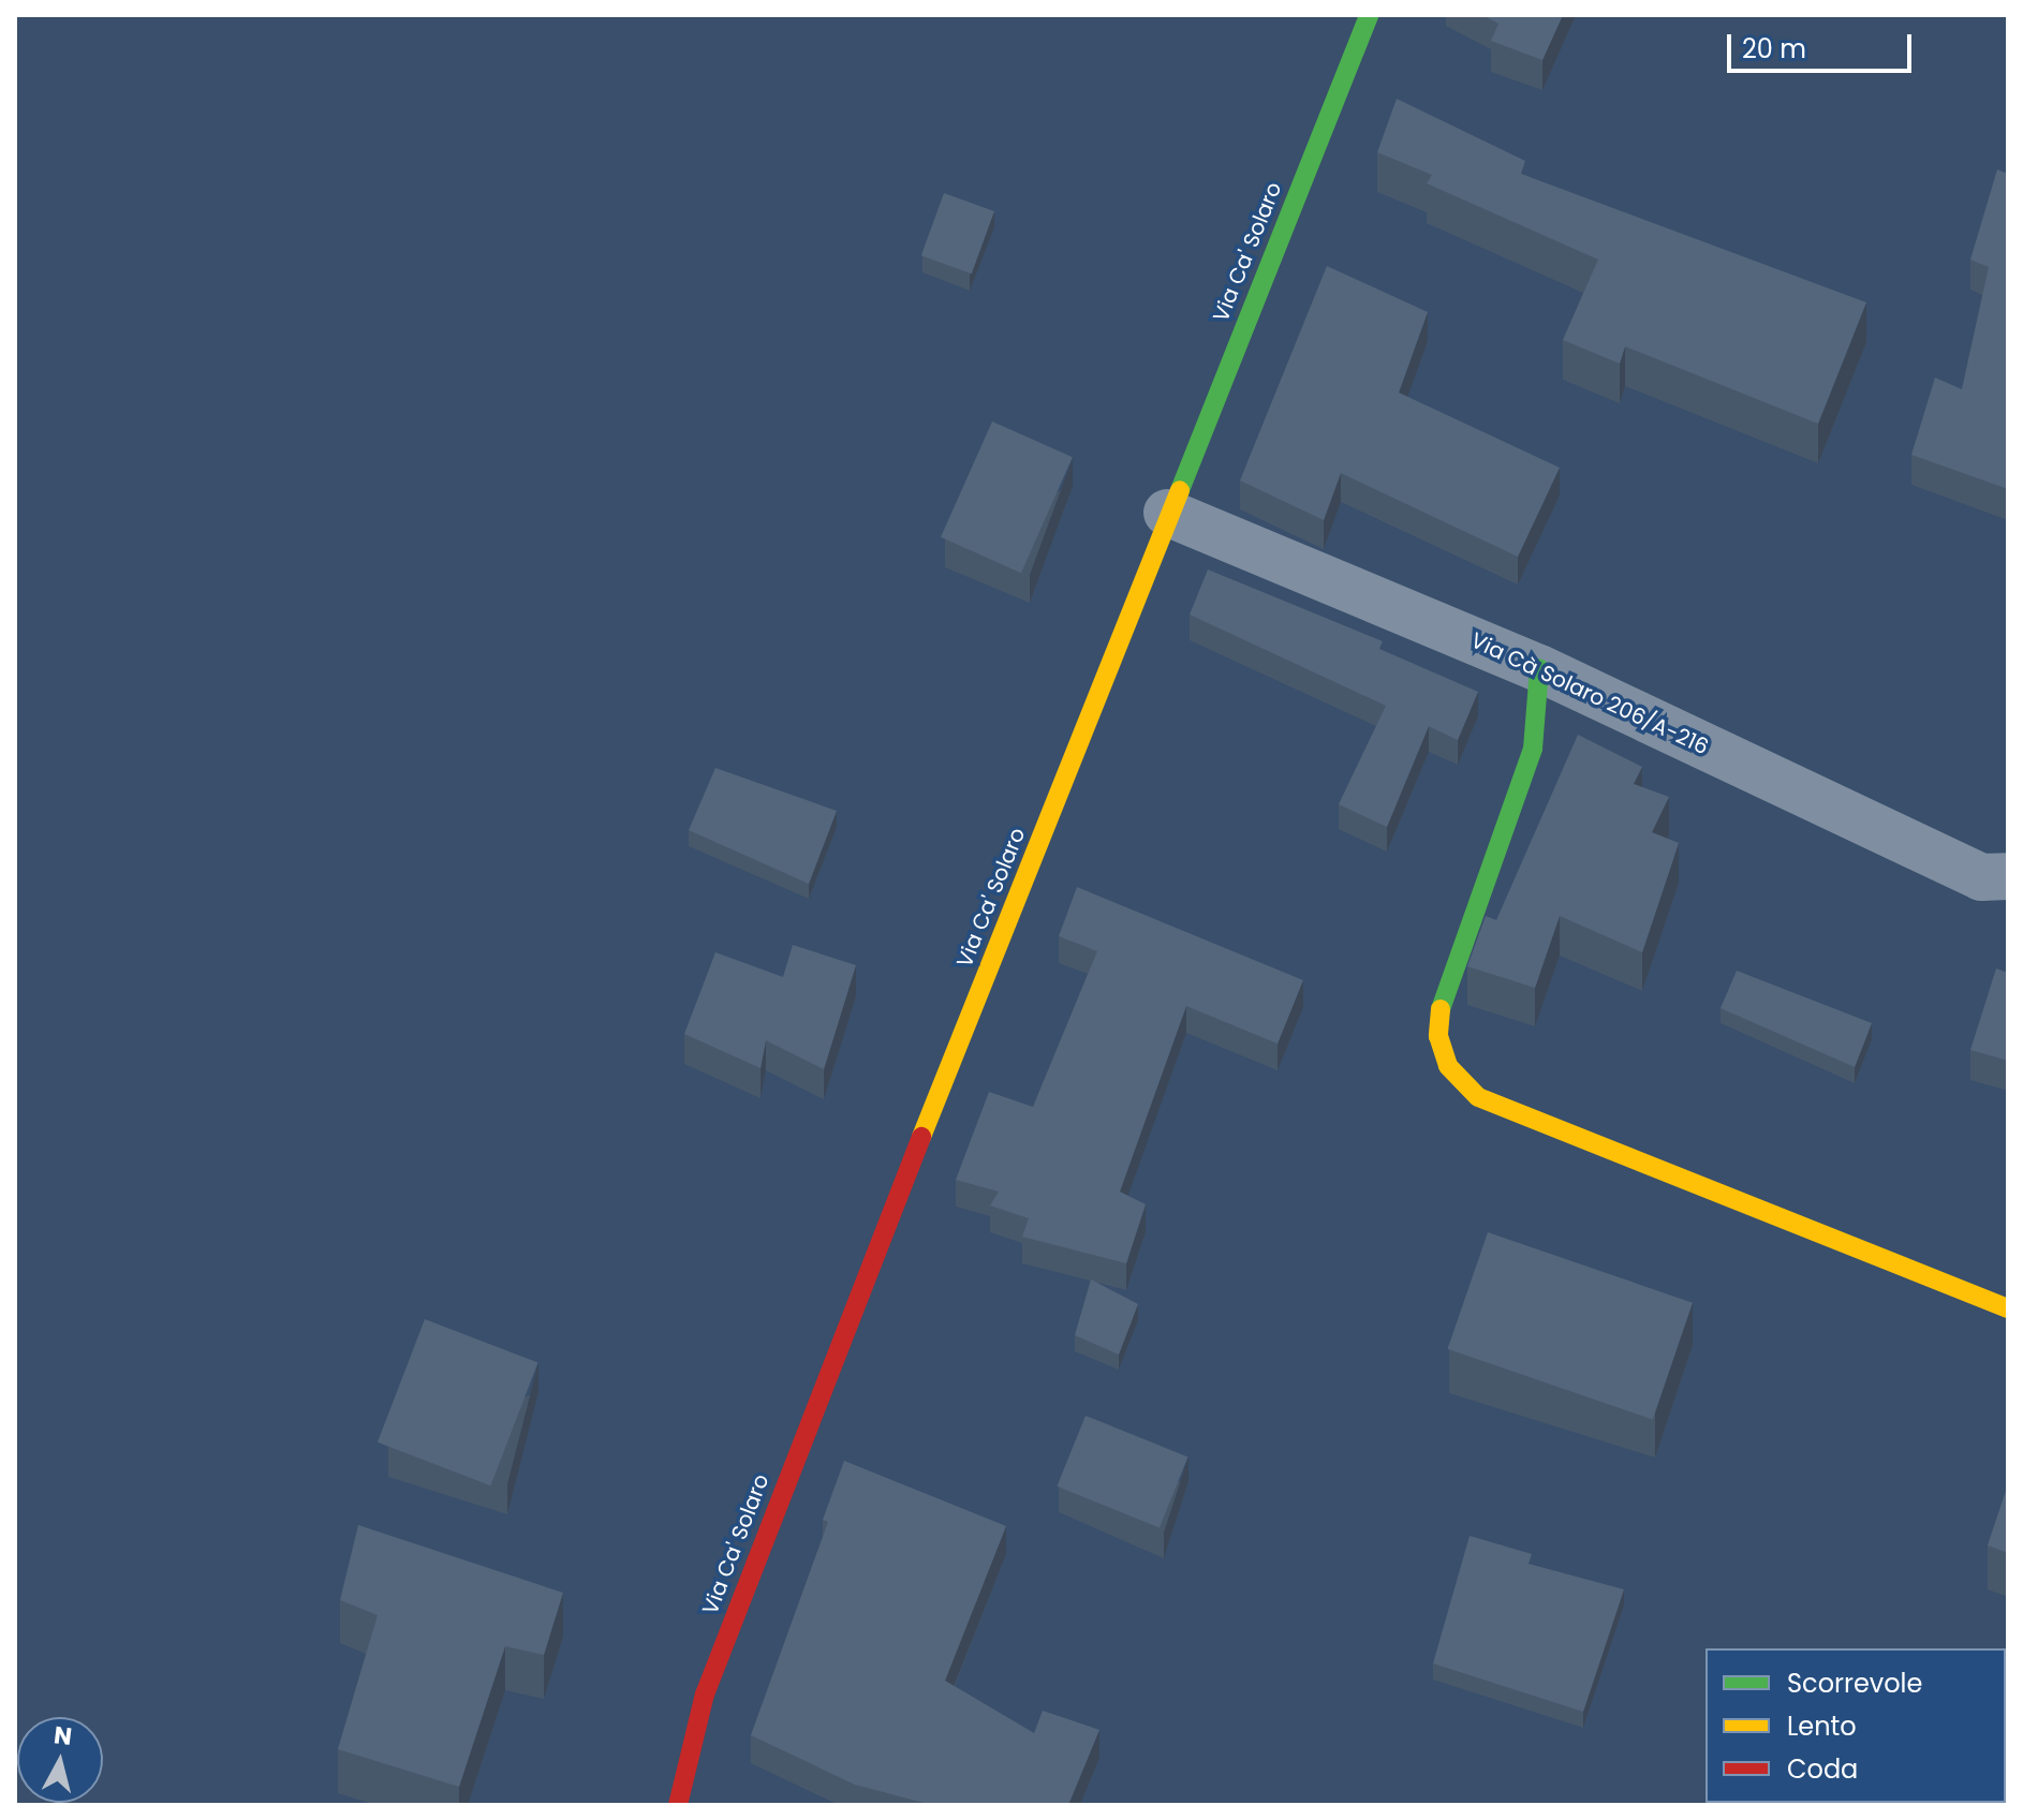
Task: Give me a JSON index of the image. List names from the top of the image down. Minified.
{"streets":{"street":["Via Ca' Solaro","Via Cà Solaro 206/A-216"]},"crossings":[["Via Ca' Solaro","Via Cà Solaro 206/A-216"]],"legend":["Scorrevole","Lento","Coda"],"scale_bar":"20 m","north":"top"}
